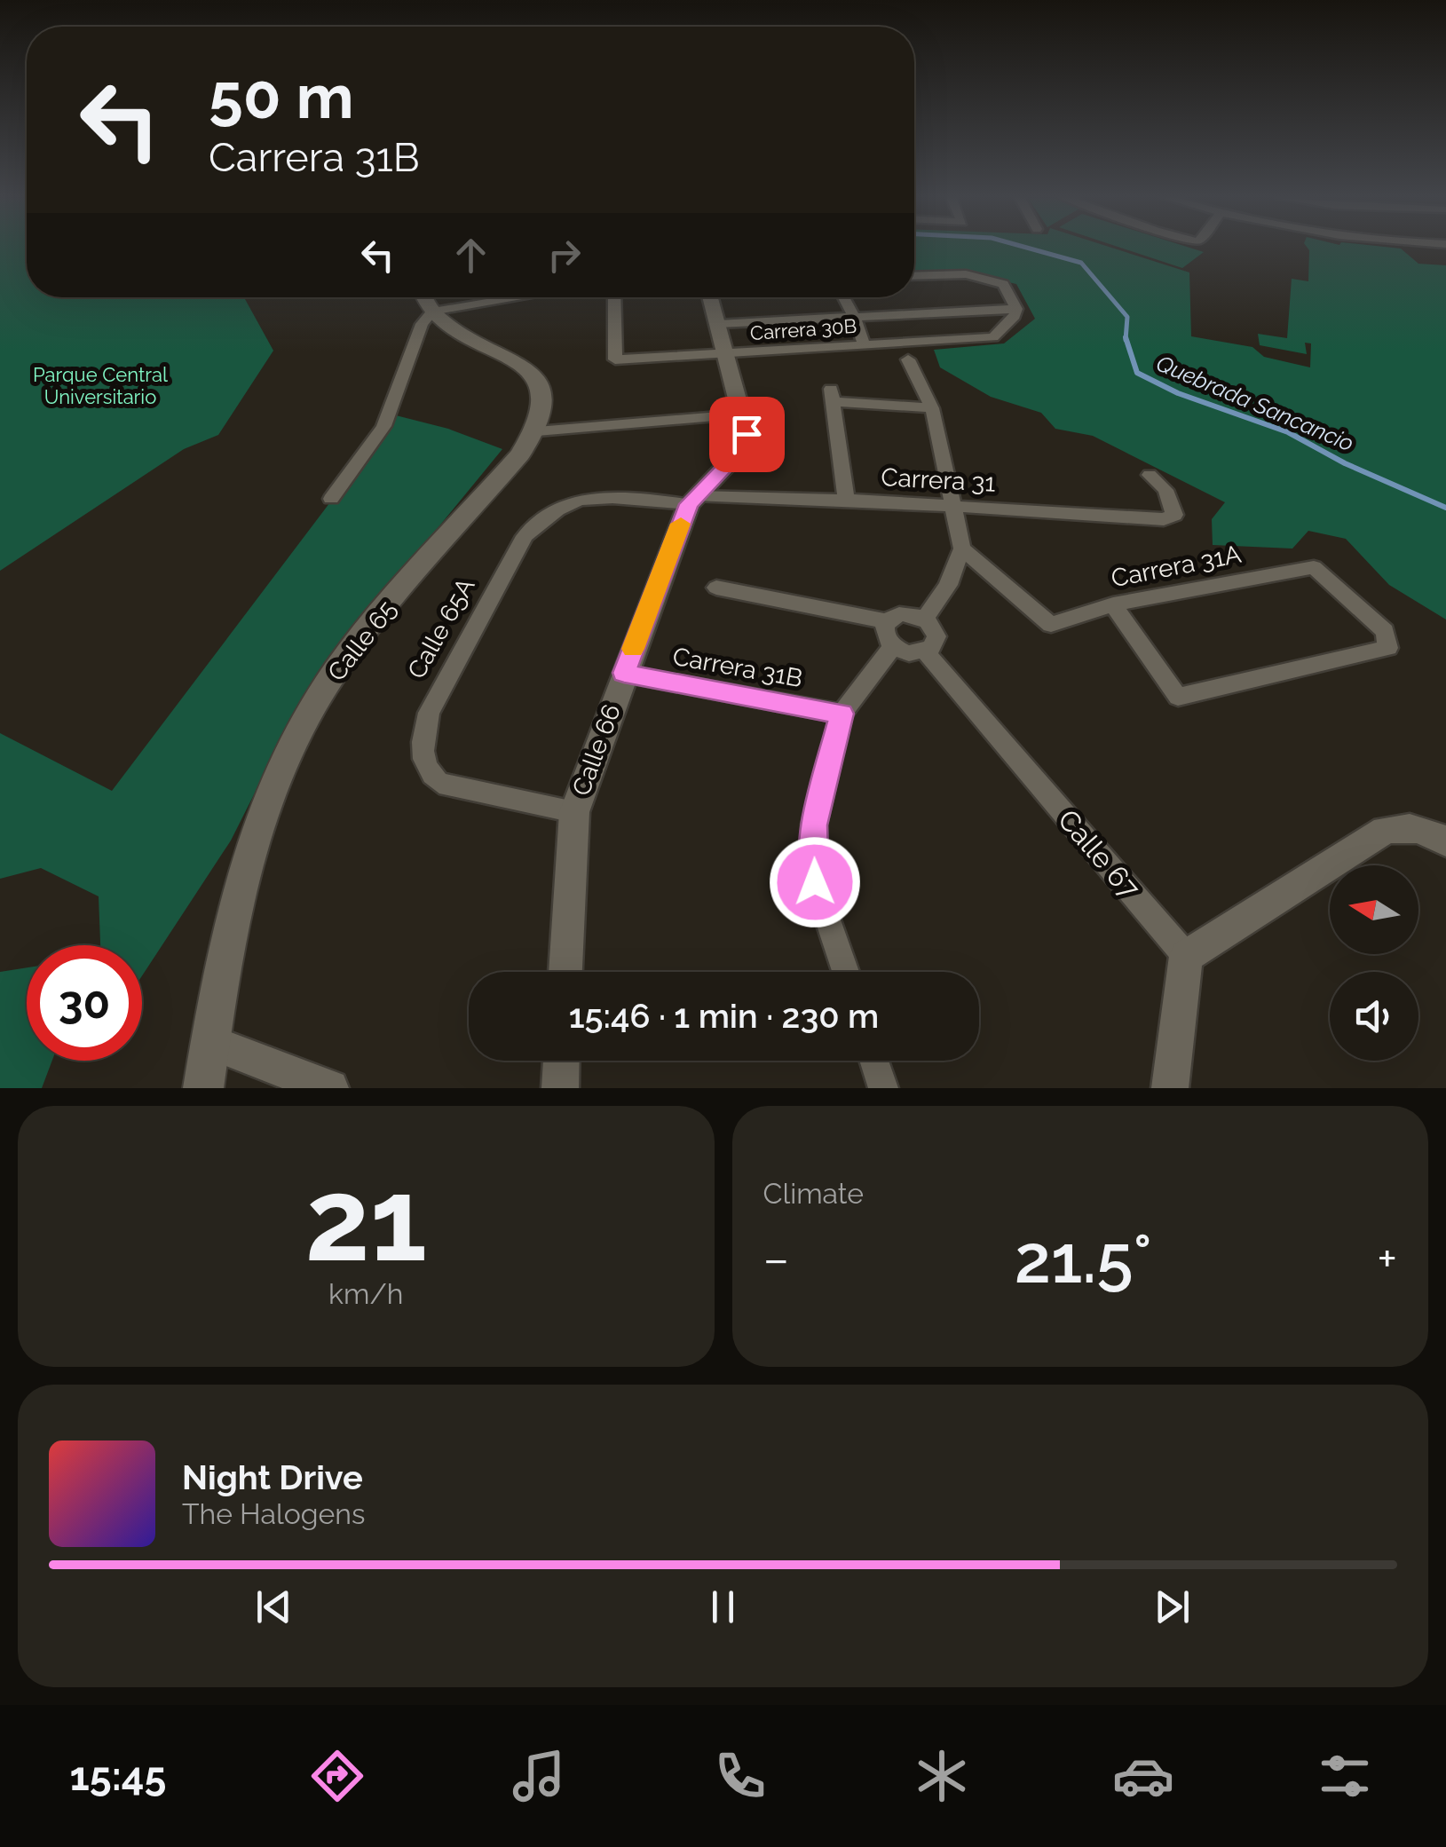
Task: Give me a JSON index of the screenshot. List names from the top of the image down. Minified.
{"streets":{"main road":["Calle 65"],"street":["Carrera 30B","Carrera 31","Carrera 31A","Calle 65A","Carrera 31B","Calle 66","Calle 67"]},"crossings":[["Carrera 30B","Calle 66"],["Carrera 31","Calle 65A"],["Carrera 31","Calle 66"],["Calle 65A","Calle 66"],["Carrera 31B","Calle 66"]],"water":["Quebrada Sancancio"],"parks":["Parque Central Universitario"],"north":"left","page":{"turn":["50 m","Carrera 31B"],"limit":"30","trip":"15:46 · 1 min · 230 m","tile":[["21","km/h"],"Climate"],"heat":["−","21.5°","+"],"song":["Night Drive","The Halogens"],"tabs":"15:45"}}
